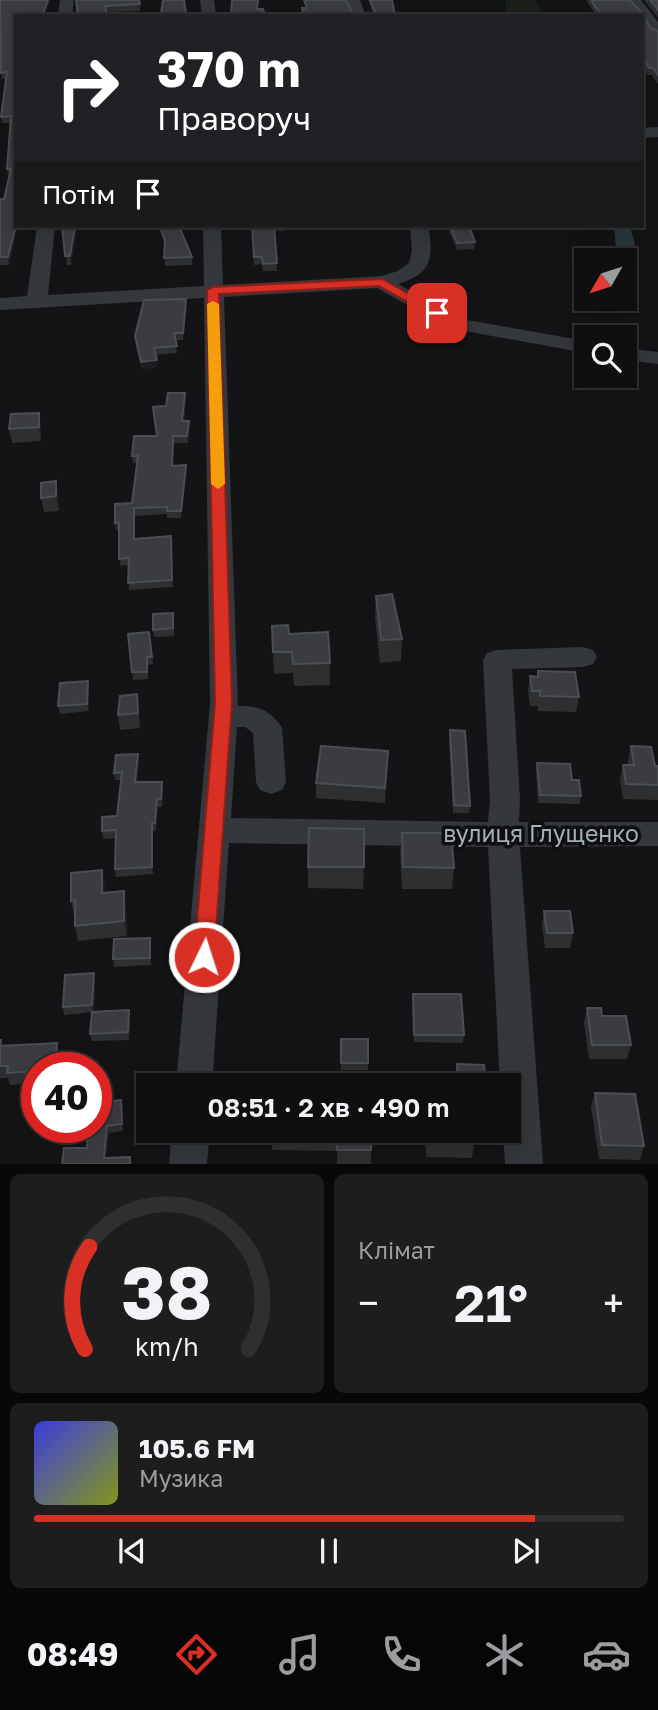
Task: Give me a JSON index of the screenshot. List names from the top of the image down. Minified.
{"streets":{"street":["вулиця Глущенко"]},"north":"bottom left","page":{"turn":["370 m","Праворуч"],"then":"Потім","limit":"40","trip":"08:51 · 2 хв · 490 m","tile":"Клімат","heat":["−","21°","+"],"song":["105.6 FM","Музика"],"tabs":"08:49","gauge":["38","km/h"]}}
